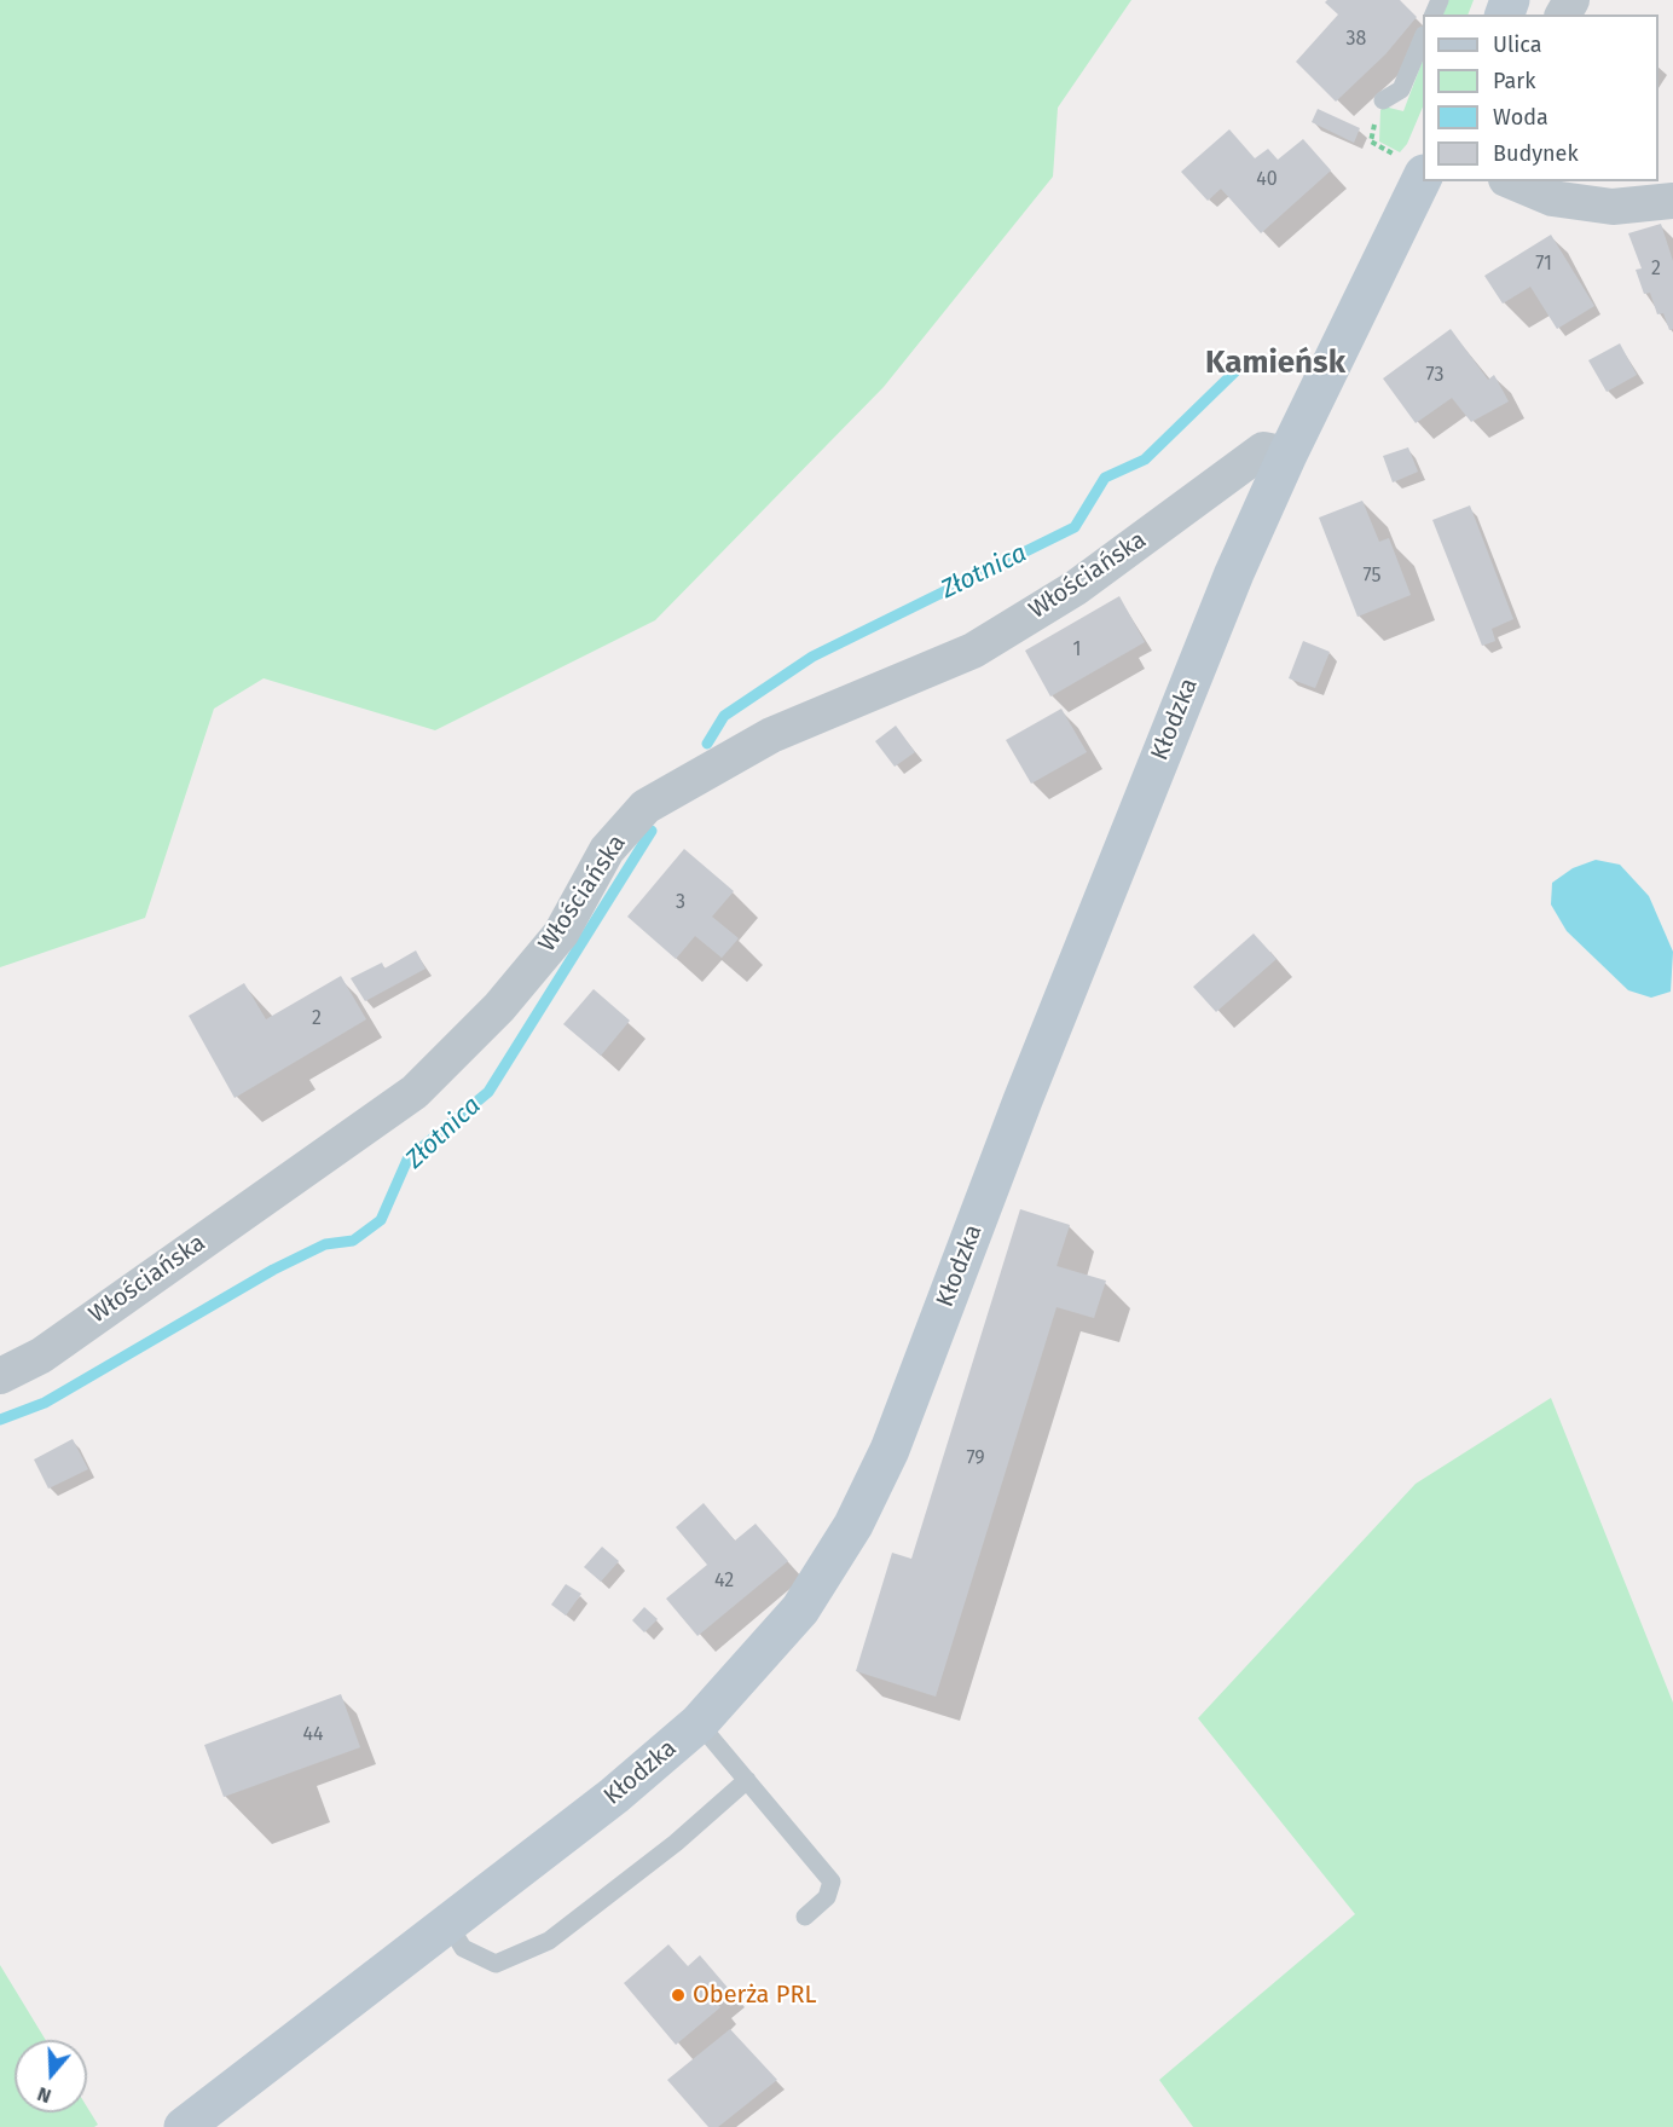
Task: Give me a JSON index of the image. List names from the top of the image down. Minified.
{"streets":{"main road":["Kłodzka"],"street":["Włościańska"]},"crossings":[["Włościańska","Kłodzka"]],"districts":["Kamieńsk"],"water":["Złotnica"],"places":["Oberża PRL"],"house_numbers":["38","40","71","2","73","75","1","3","2","79","42","44"],"legend":["Ulica","Park","Woda","Budynek"],"north":"bottom"}
